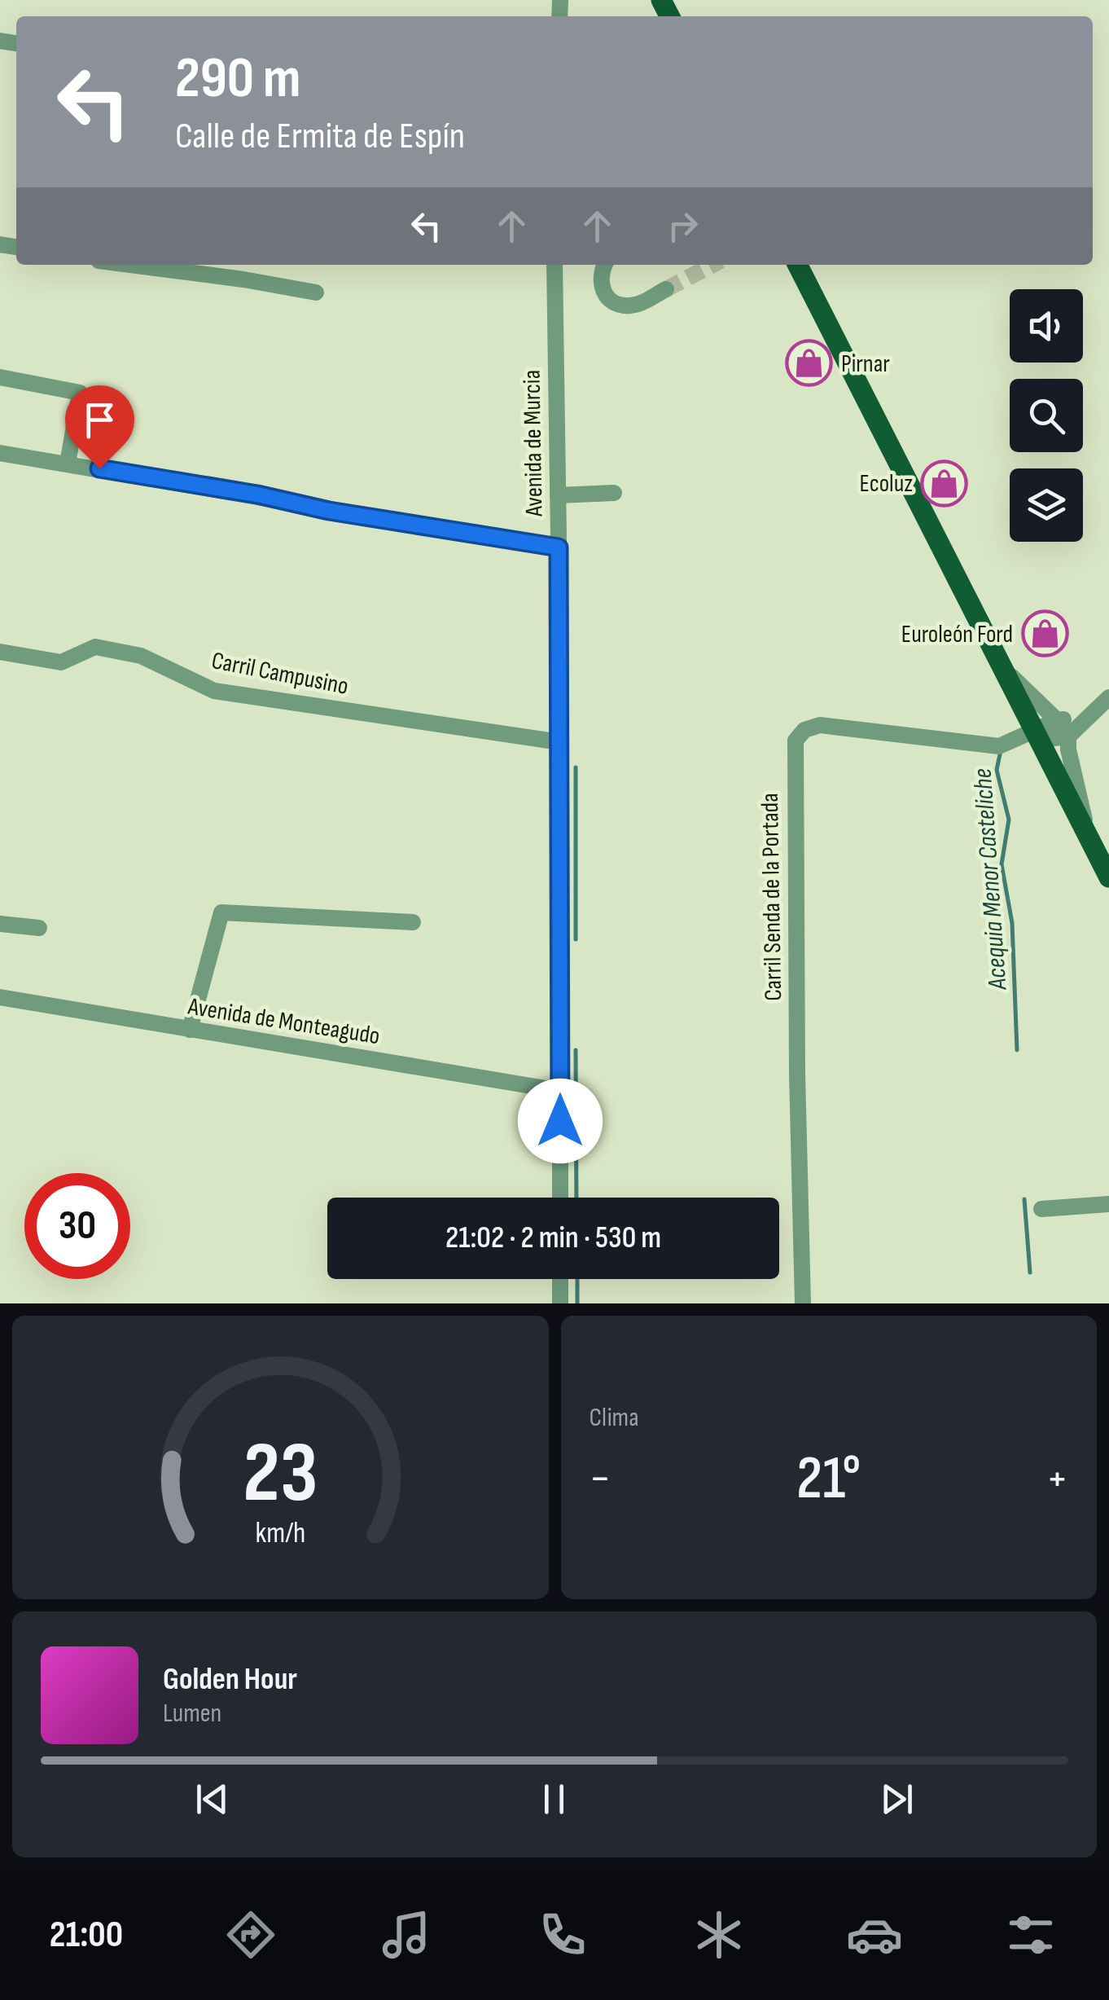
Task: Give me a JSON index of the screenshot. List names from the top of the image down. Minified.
{"streets":{"street":["Avenida de Murcia","Carril Campusino","Carril Senda de la Portada","Avenida de Monteagudo"]},"crossings":[["Avenida de Murcia","Carril Campusino"],["Avenida de Murcia","Avenida de Monteagudo"]],"water":["Acequia Menor Casteliche"],"places":{"shop":["Pirnar","Ecoluz","Euroleón Ford"]},"page":{"turn":["290 m","Calle de Ermita de Espín"],"limit":"30","trip":"21:02 · 2 min · 530 m","tile":"Clima","heat":["−","21°","+"],"song":["Golden Hour","Lumen"],"tabs":"21:00","gauge":["23","km/h"]}}
